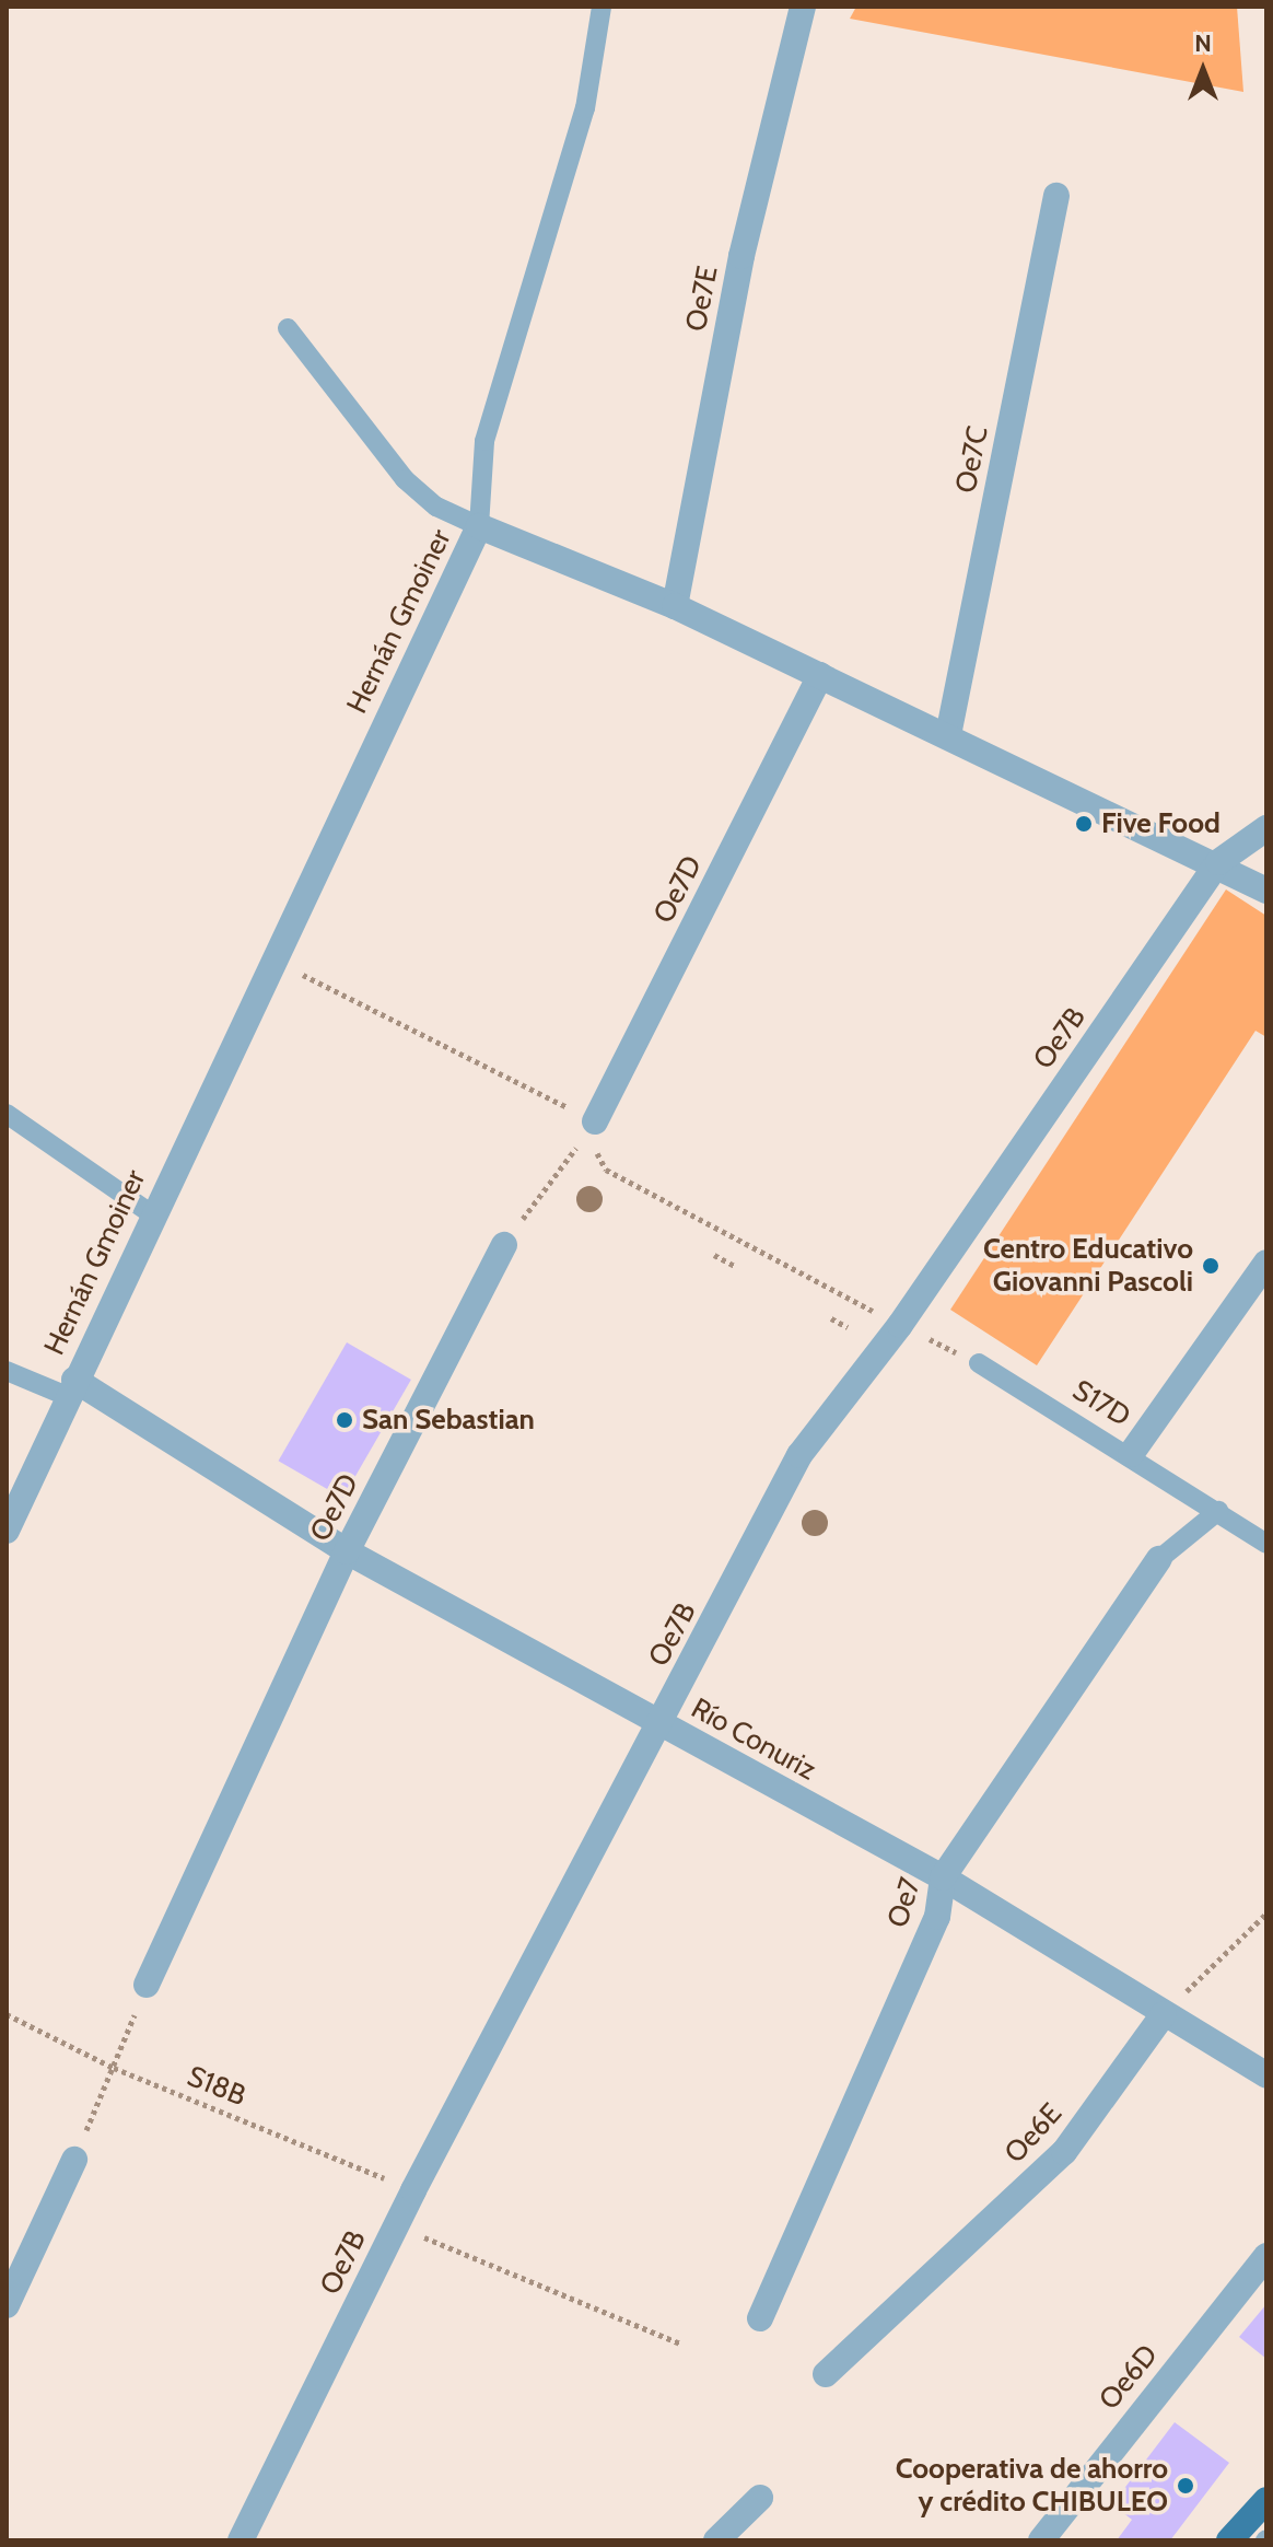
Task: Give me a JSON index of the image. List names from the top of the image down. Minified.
{"streets":{"street":["Oe7E","Oe7C","Hernán Gmoiner","Oe7D","Oe7B","Río Conuriz","Oe7","Oe6E","Oe6D"],"lane":["S17D"],"path":["S18B"]},"crossings":[["Oe7E","Hernán Gmoiner"],["Oe7C","Hernán Gmoiner"],["Hernán Gmoiner","Oe7D"],["Hernán Gmoiner","Oe7B"],["Hernán Gmoiner","Río Conuriz"],["Oe7D","Río Conuriz"],["Oe7B","Río Conuriz"],["Oe7B","S18B"],["S17D","Oe7"],["Río Conuriz","Oe7"],["Río Conuriz","Oe6E"]],"places":["Five Food","Centro Educativo Giovanni Pascoli","San Sebastian","Cooperativa de ahorro y crédito CHIBULEO"],"north":"top"}
